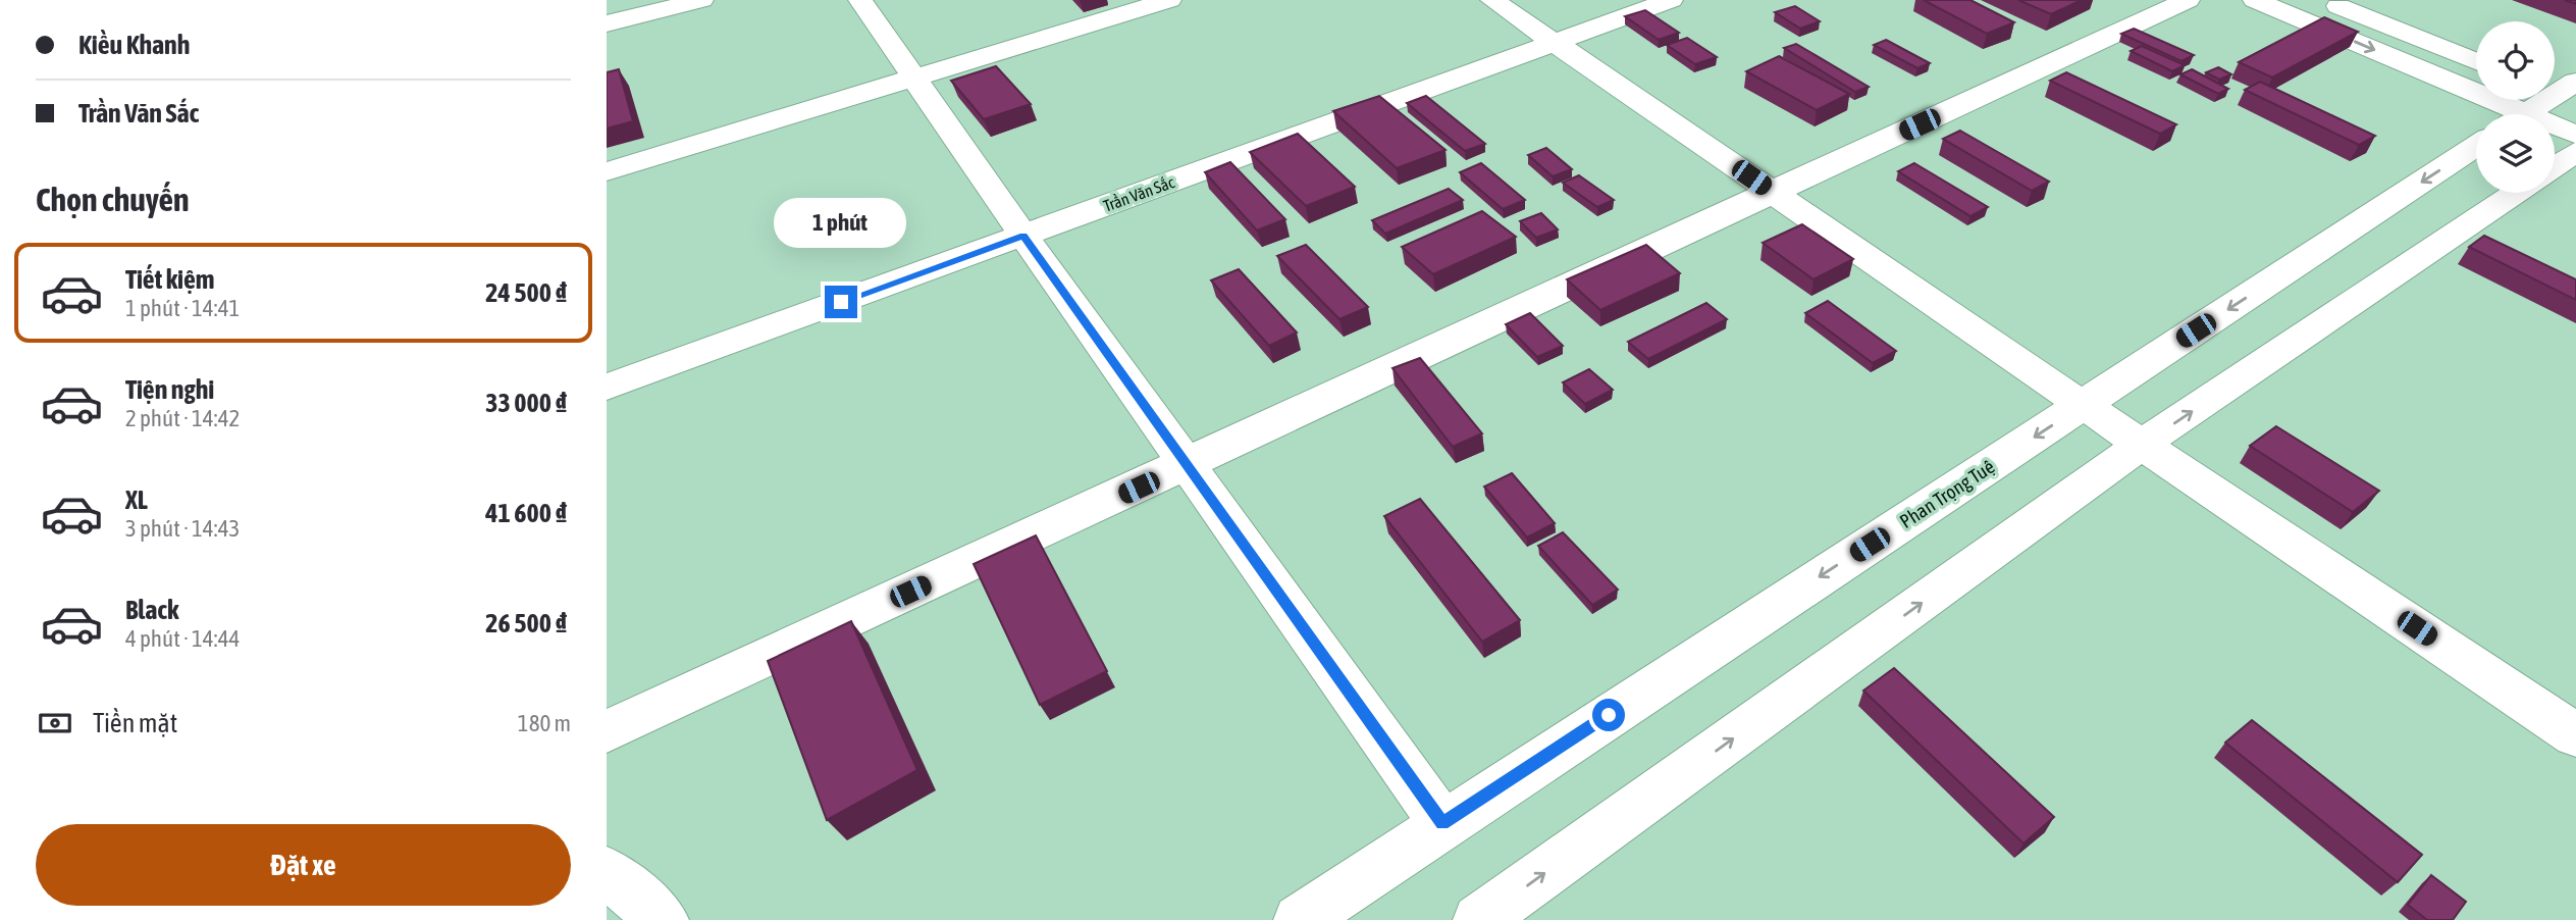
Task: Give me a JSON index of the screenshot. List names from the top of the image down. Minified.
{"streets":{"street":["Trần Văn Sắc","Phan Trọng Tuệ"]},"page":{"banner":["Kiều Khanh","Trần Văn Sắc"],"heading":"Chọn chuyến","bubble":"1 phút","list":[{"name":"Tiết kiệm","note":"1 phút · 14:41","value":"24 500 ₫"},{"name":"Tiện nghi","note":"2 phút · 14:42","value":"33 000 ₫"},{"name":"XL","note":"3 phút · 14:43","value":"41 600 ₫"},{"name":"Black","note":"4 phút · 14:44","value":"26 500 ₫"}],"pay":["Tiền mặt","180 m"],"buttons":"Đặt xe"}}
